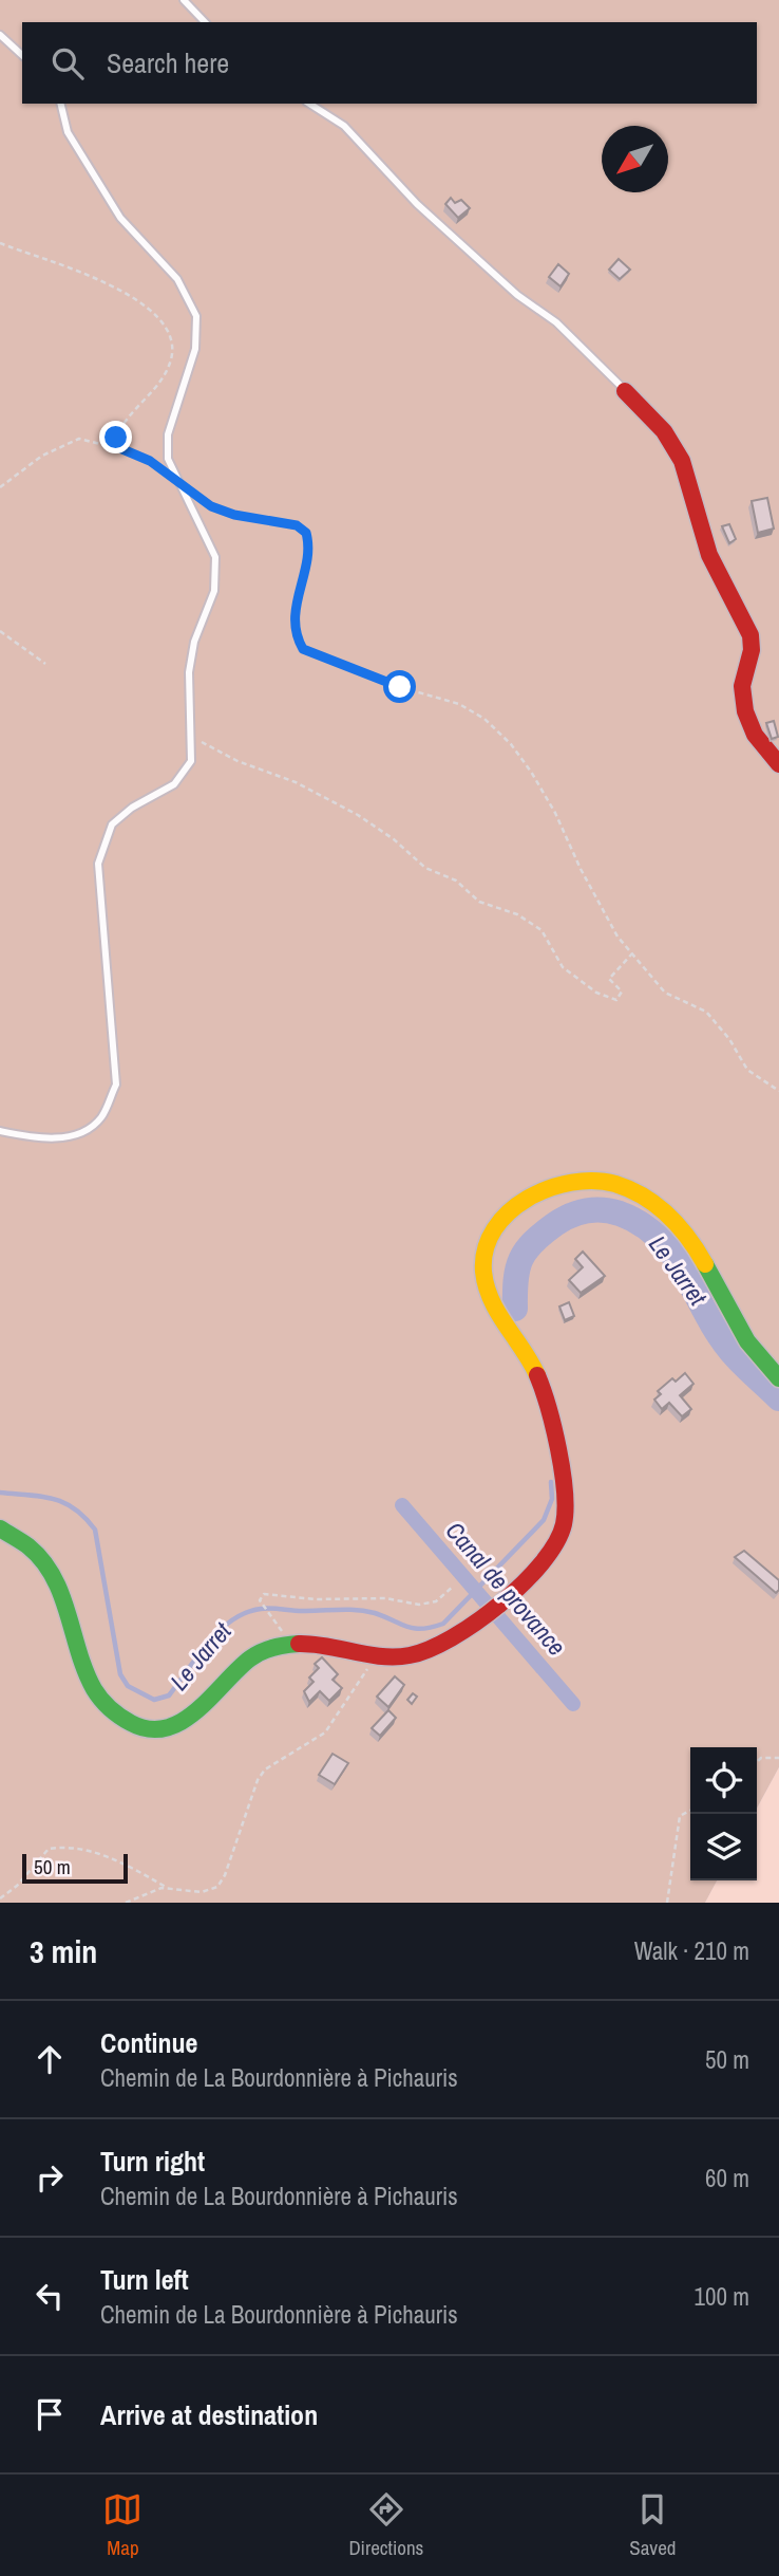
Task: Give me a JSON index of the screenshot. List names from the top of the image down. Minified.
{"water":["Le Jarret","Canal de provance"],"scale_bar":"50 m","north":"bottom left","page":{"search":"Search here","scale":"50 m","heading":["3 min","Walk · 210 m"],"list":[["Continue","Chemin de La Bourdonnière à Pichauris","50 m"],["Turn right","Chemin de La Bourdonnière à Pichauris","60 m"],["Turn left","Chemin de La Bourdonnière à Pichauris","100 m"],"Arrive at destination"],"nav":["Map","Directions","Saved"]}}
